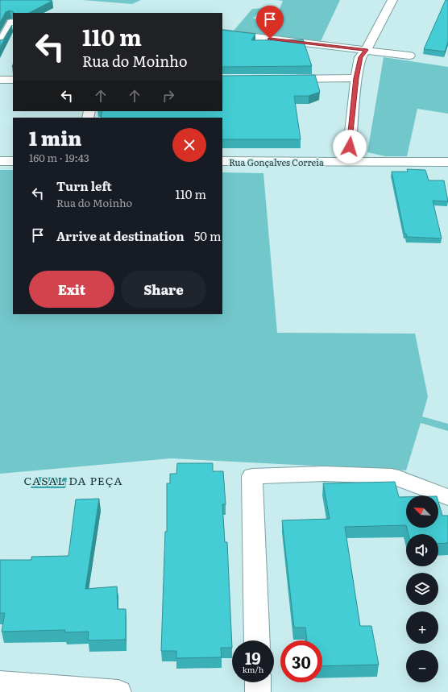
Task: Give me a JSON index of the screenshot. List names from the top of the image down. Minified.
{"streets":{"street":["Rua Gonçalves Correia"]},"districts":["CASAL DA PEÇA"],"north":"top left","page":{"turn":["110 m","Rua do Moinho"],"heading":["1 min","160 m · 19:43"],"list":[{"name":"Turn left","note":"Rua do Moinho","value":"110 m"},{"name":"Arrive at destination","value":"50 m"}],"buttons":["Exit","Share"],"map_buttons":["+","−"],"speed":"19 km/h","limit":"30"}}
